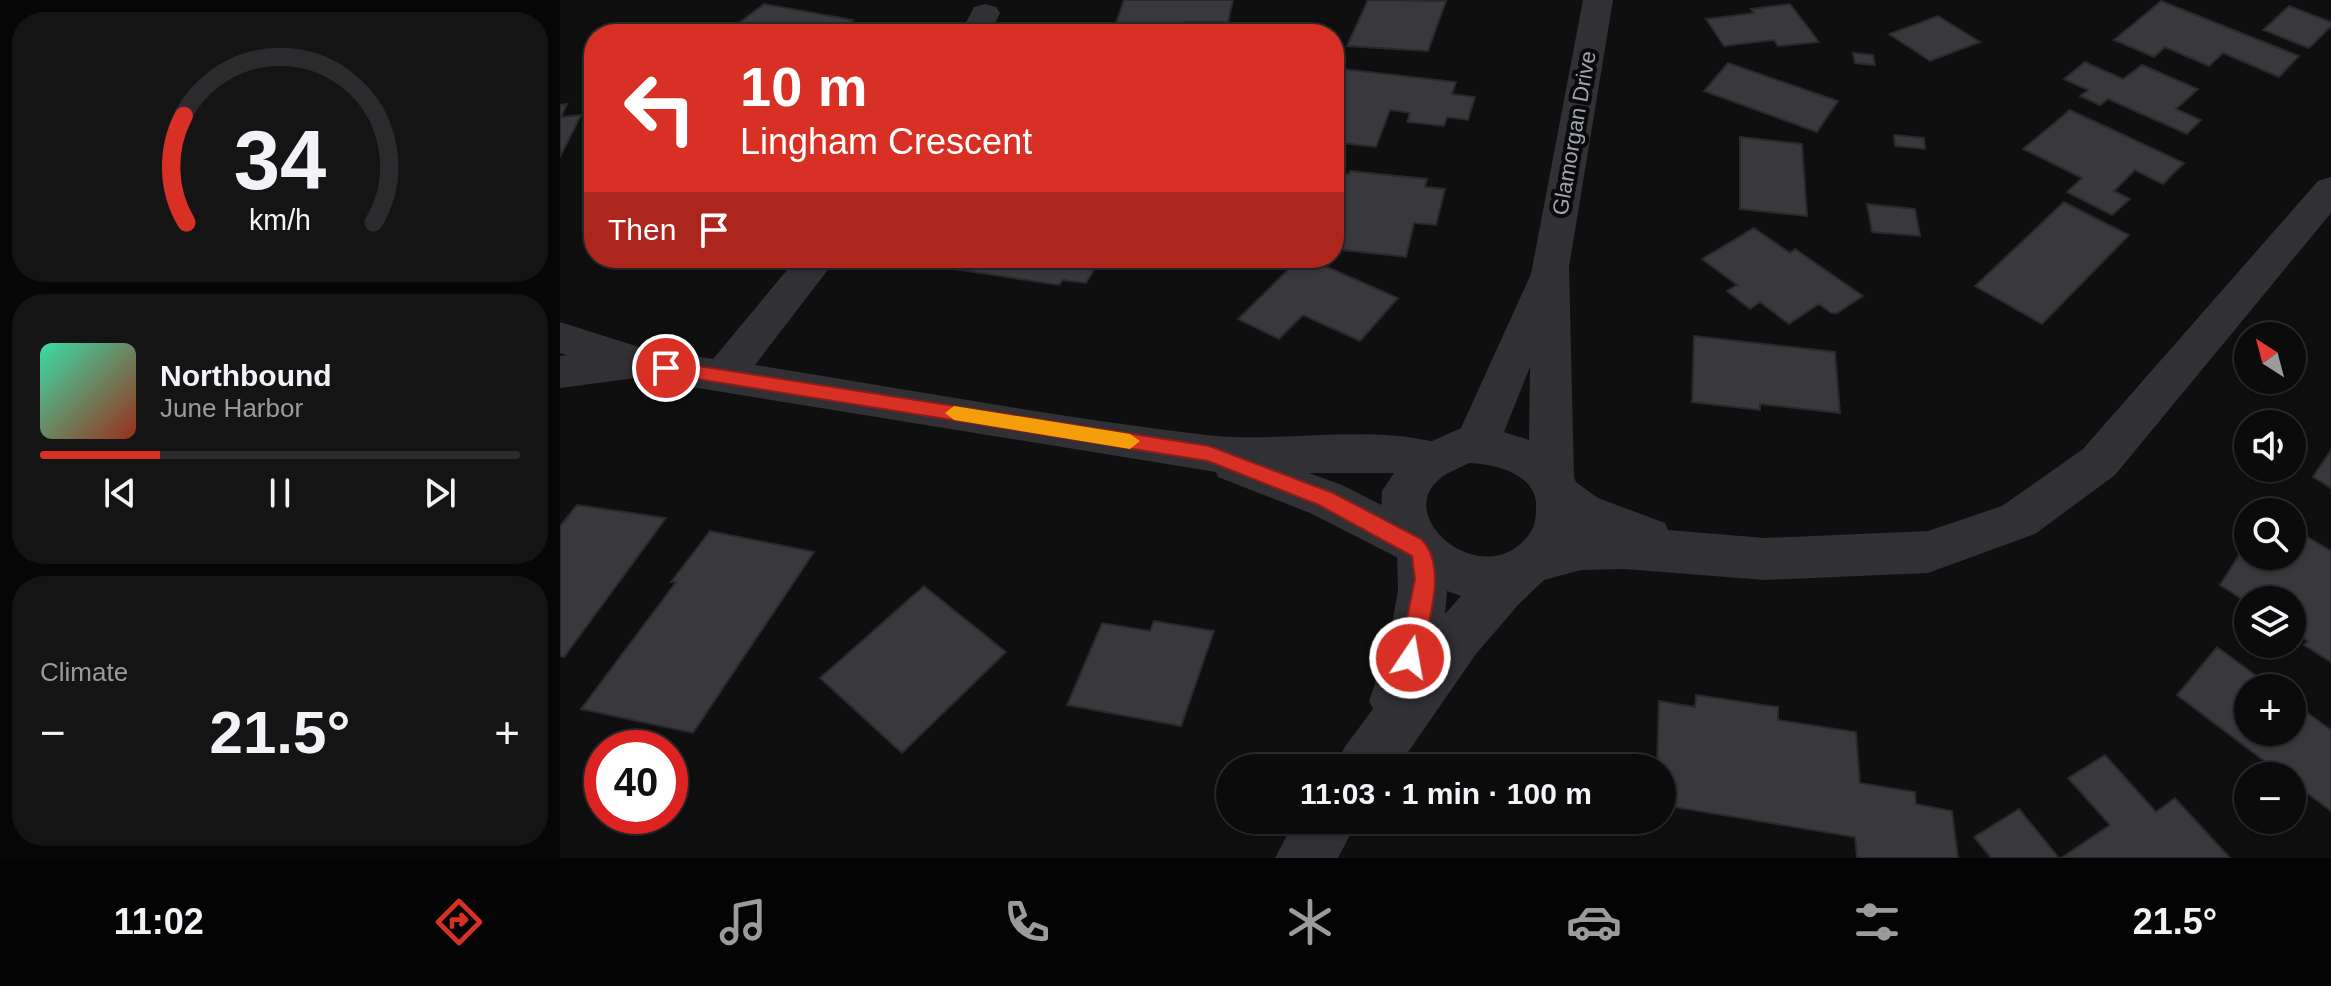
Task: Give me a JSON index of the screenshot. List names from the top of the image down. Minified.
{"streets":{"street":["Glamorgan Drive"]},"north":"top left","page":{"turn":["10 m","Lingham Crescent"],"then":"Then","map_buttons":["+","−"],"song":["Northbound","June Harbor"],"tile":"Climate","heat":["−","21.5°","+"],"limit":"40","trip":"11:03 · 1 min · 100 m","tabs":["11:02","21.5°"],"gauge":["34","km/h"]}}
